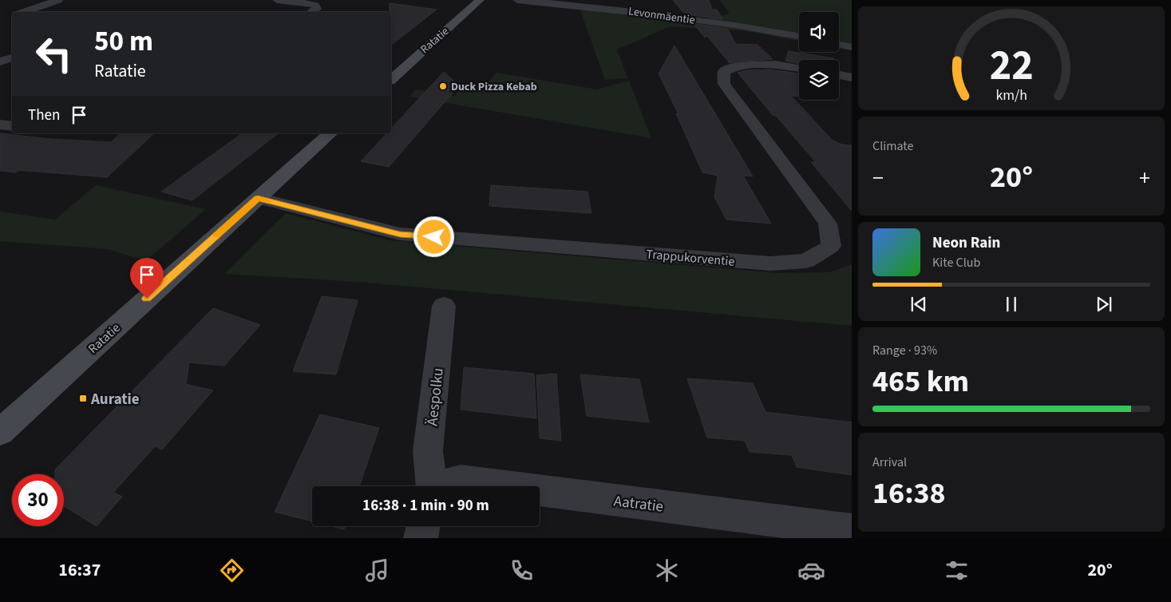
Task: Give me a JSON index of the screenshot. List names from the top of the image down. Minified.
{"streets":{"street":["Levonmäentie","Ratatie","Trappukorventie","Äespolku","Aatratie"]},"crossings":[["Ratatie","Trappukorventie"]],"places":{"other":["Duck Pizza Kebab"],"transit":["Auratie"]},"page":{"turn":["50 m","Ratatie"],"then":"Then","tile":["Climate",["Range · 93%","465 km"],["Arrival","16:38"]],"heat":["−","20°","+"],"song":["Neon Rain","Kite Club"],"limit":"30","trip":"16:38 · 1 min · 90 m","tabs":["16:37","20°"],"gauge":["22","km/h"]}}
